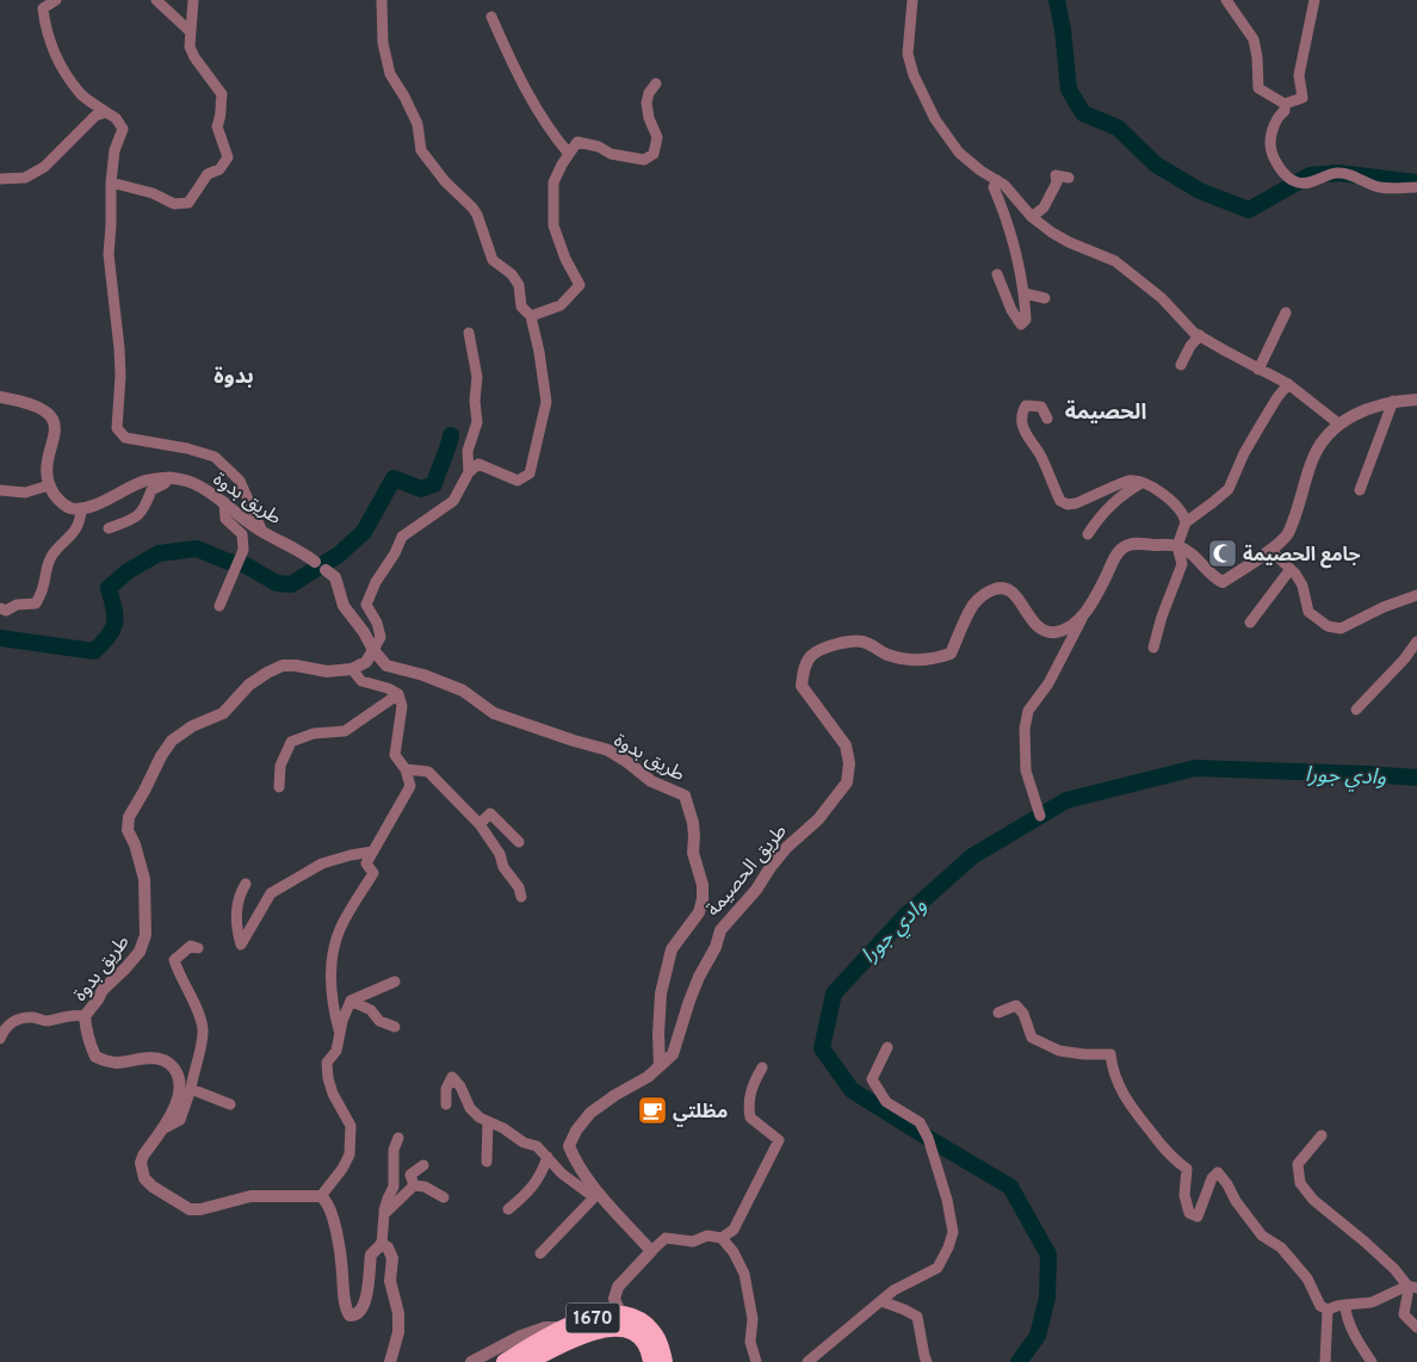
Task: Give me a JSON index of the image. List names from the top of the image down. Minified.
{"streets":{"highway":["1670"],"street":["طريق بدوة","طريق الحصيمة"]},"crossings":[["طريق بدوة","طريق الحصيمة"]],"districts":["بدوة","الحصيمة"],"water":["وادي جورا"],"places":{"mosque":["جامع الحصيمة"],"cafe":["مظلتي"]}}
